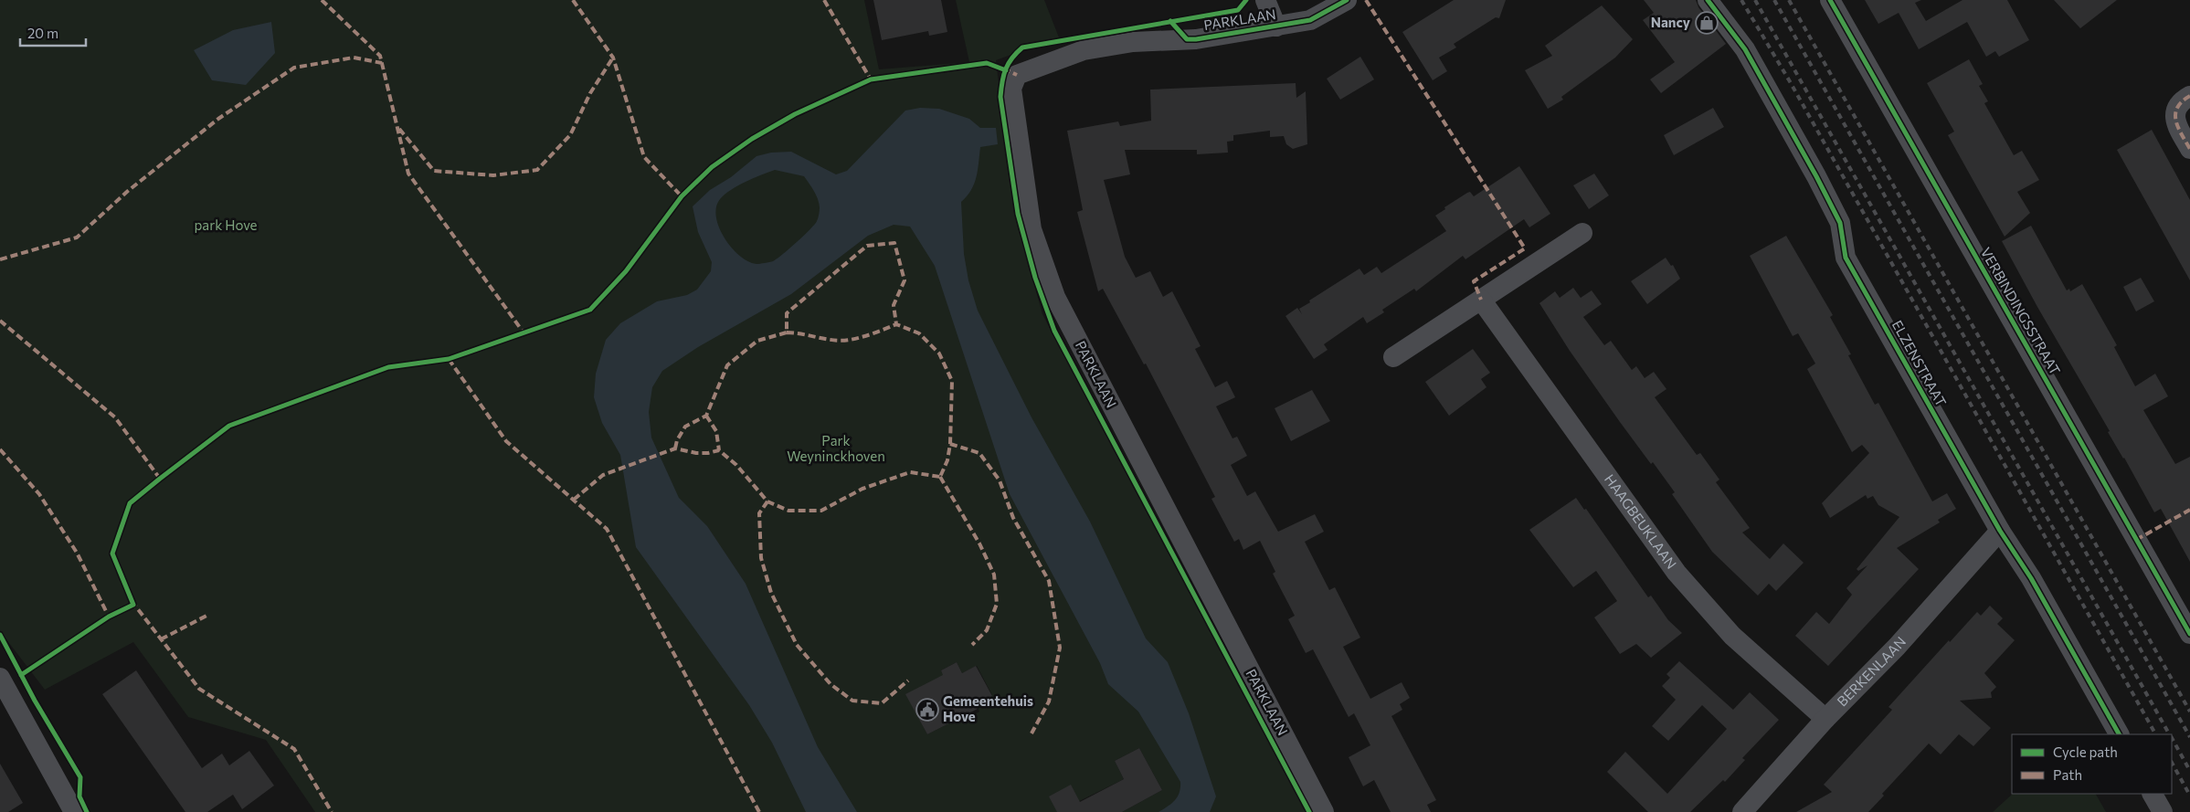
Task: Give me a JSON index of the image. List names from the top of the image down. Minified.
{"streets":{"street":["PARKLAAN","VERBINDINGSSTRAAT","ELZENSTRAAT","HAAGBEUKLAAN","BERKENLAAN"]},"crossings":[["ELZENSTRAAT","BERKENLAAN"],["HAAGBEUKLAAN","BERKENLAAN"]],"parks":["park Hove","Park Weyninckhoven"],"places":{"shop":["Nancy"],"public building":["Gemeentehuis Hove"]},"legend":["Cycle path","Path"],"scale_bar":"20 m"}
